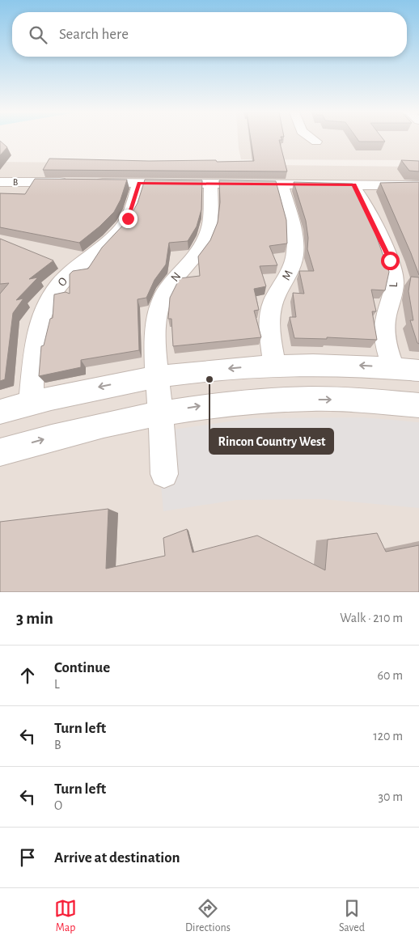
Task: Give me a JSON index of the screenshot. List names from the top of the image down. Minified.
{"streets":{"street":["B","M","N","O","L"]},"places":["Rincon Country West"],"page":{"search":"Search here","heading":["3 min","Walk · 210 m"],"list":[["Continue","L","60 m"],["Turn left","B","120 m"],["Turn left","O","30 m"],"Arrive at destination"],"nav":["Map","Directions","Saved"]}}
